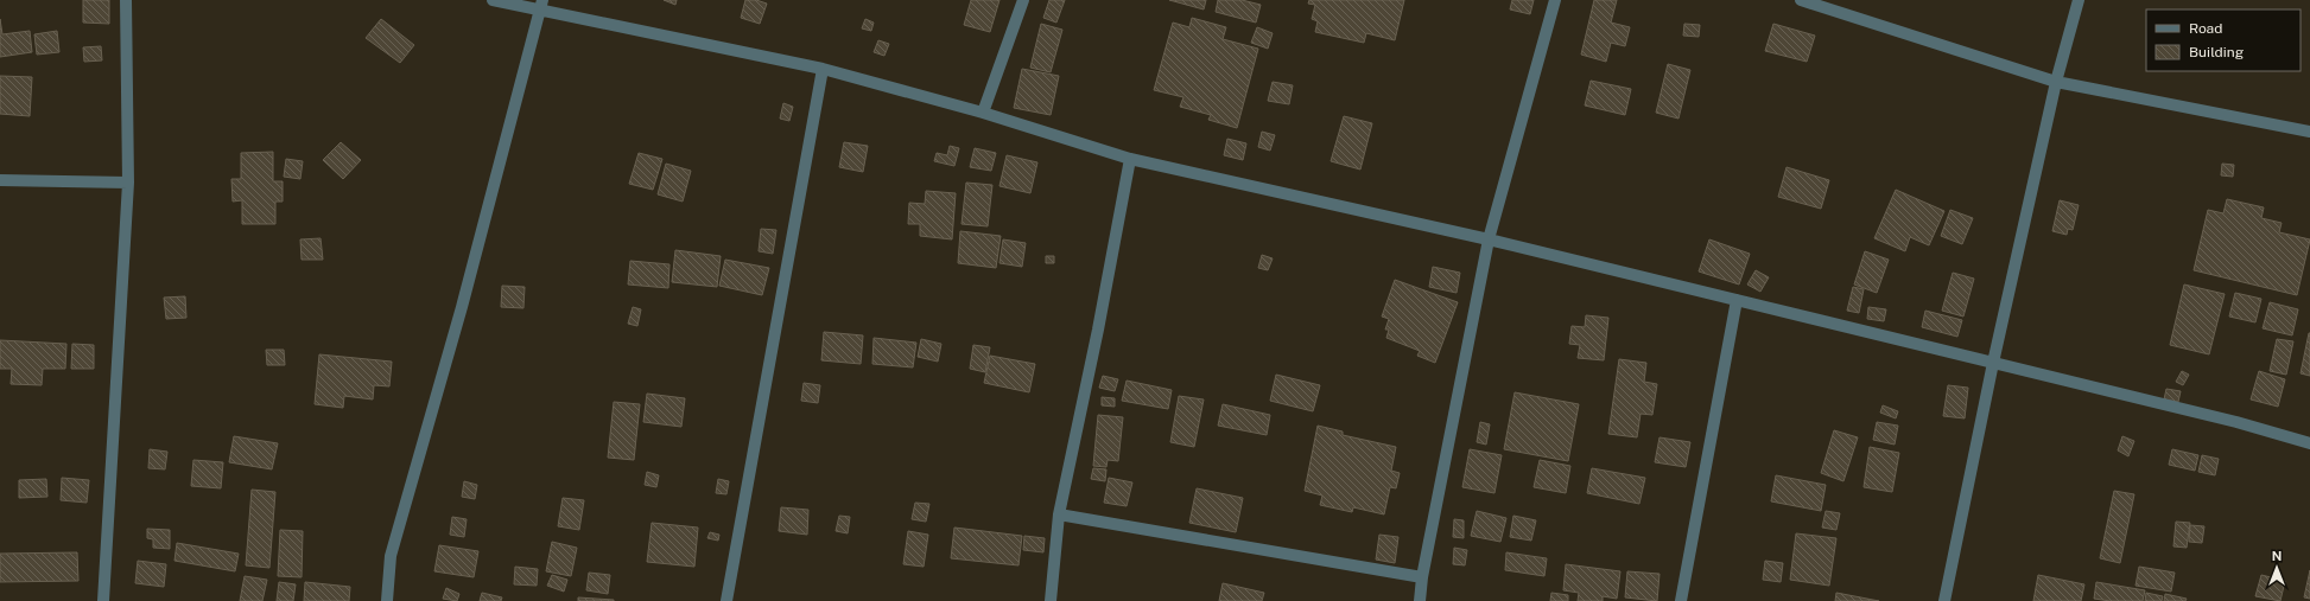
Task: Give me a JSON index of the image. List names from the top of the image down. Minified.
{"legend":["Road","Building"],"north":"top"}
